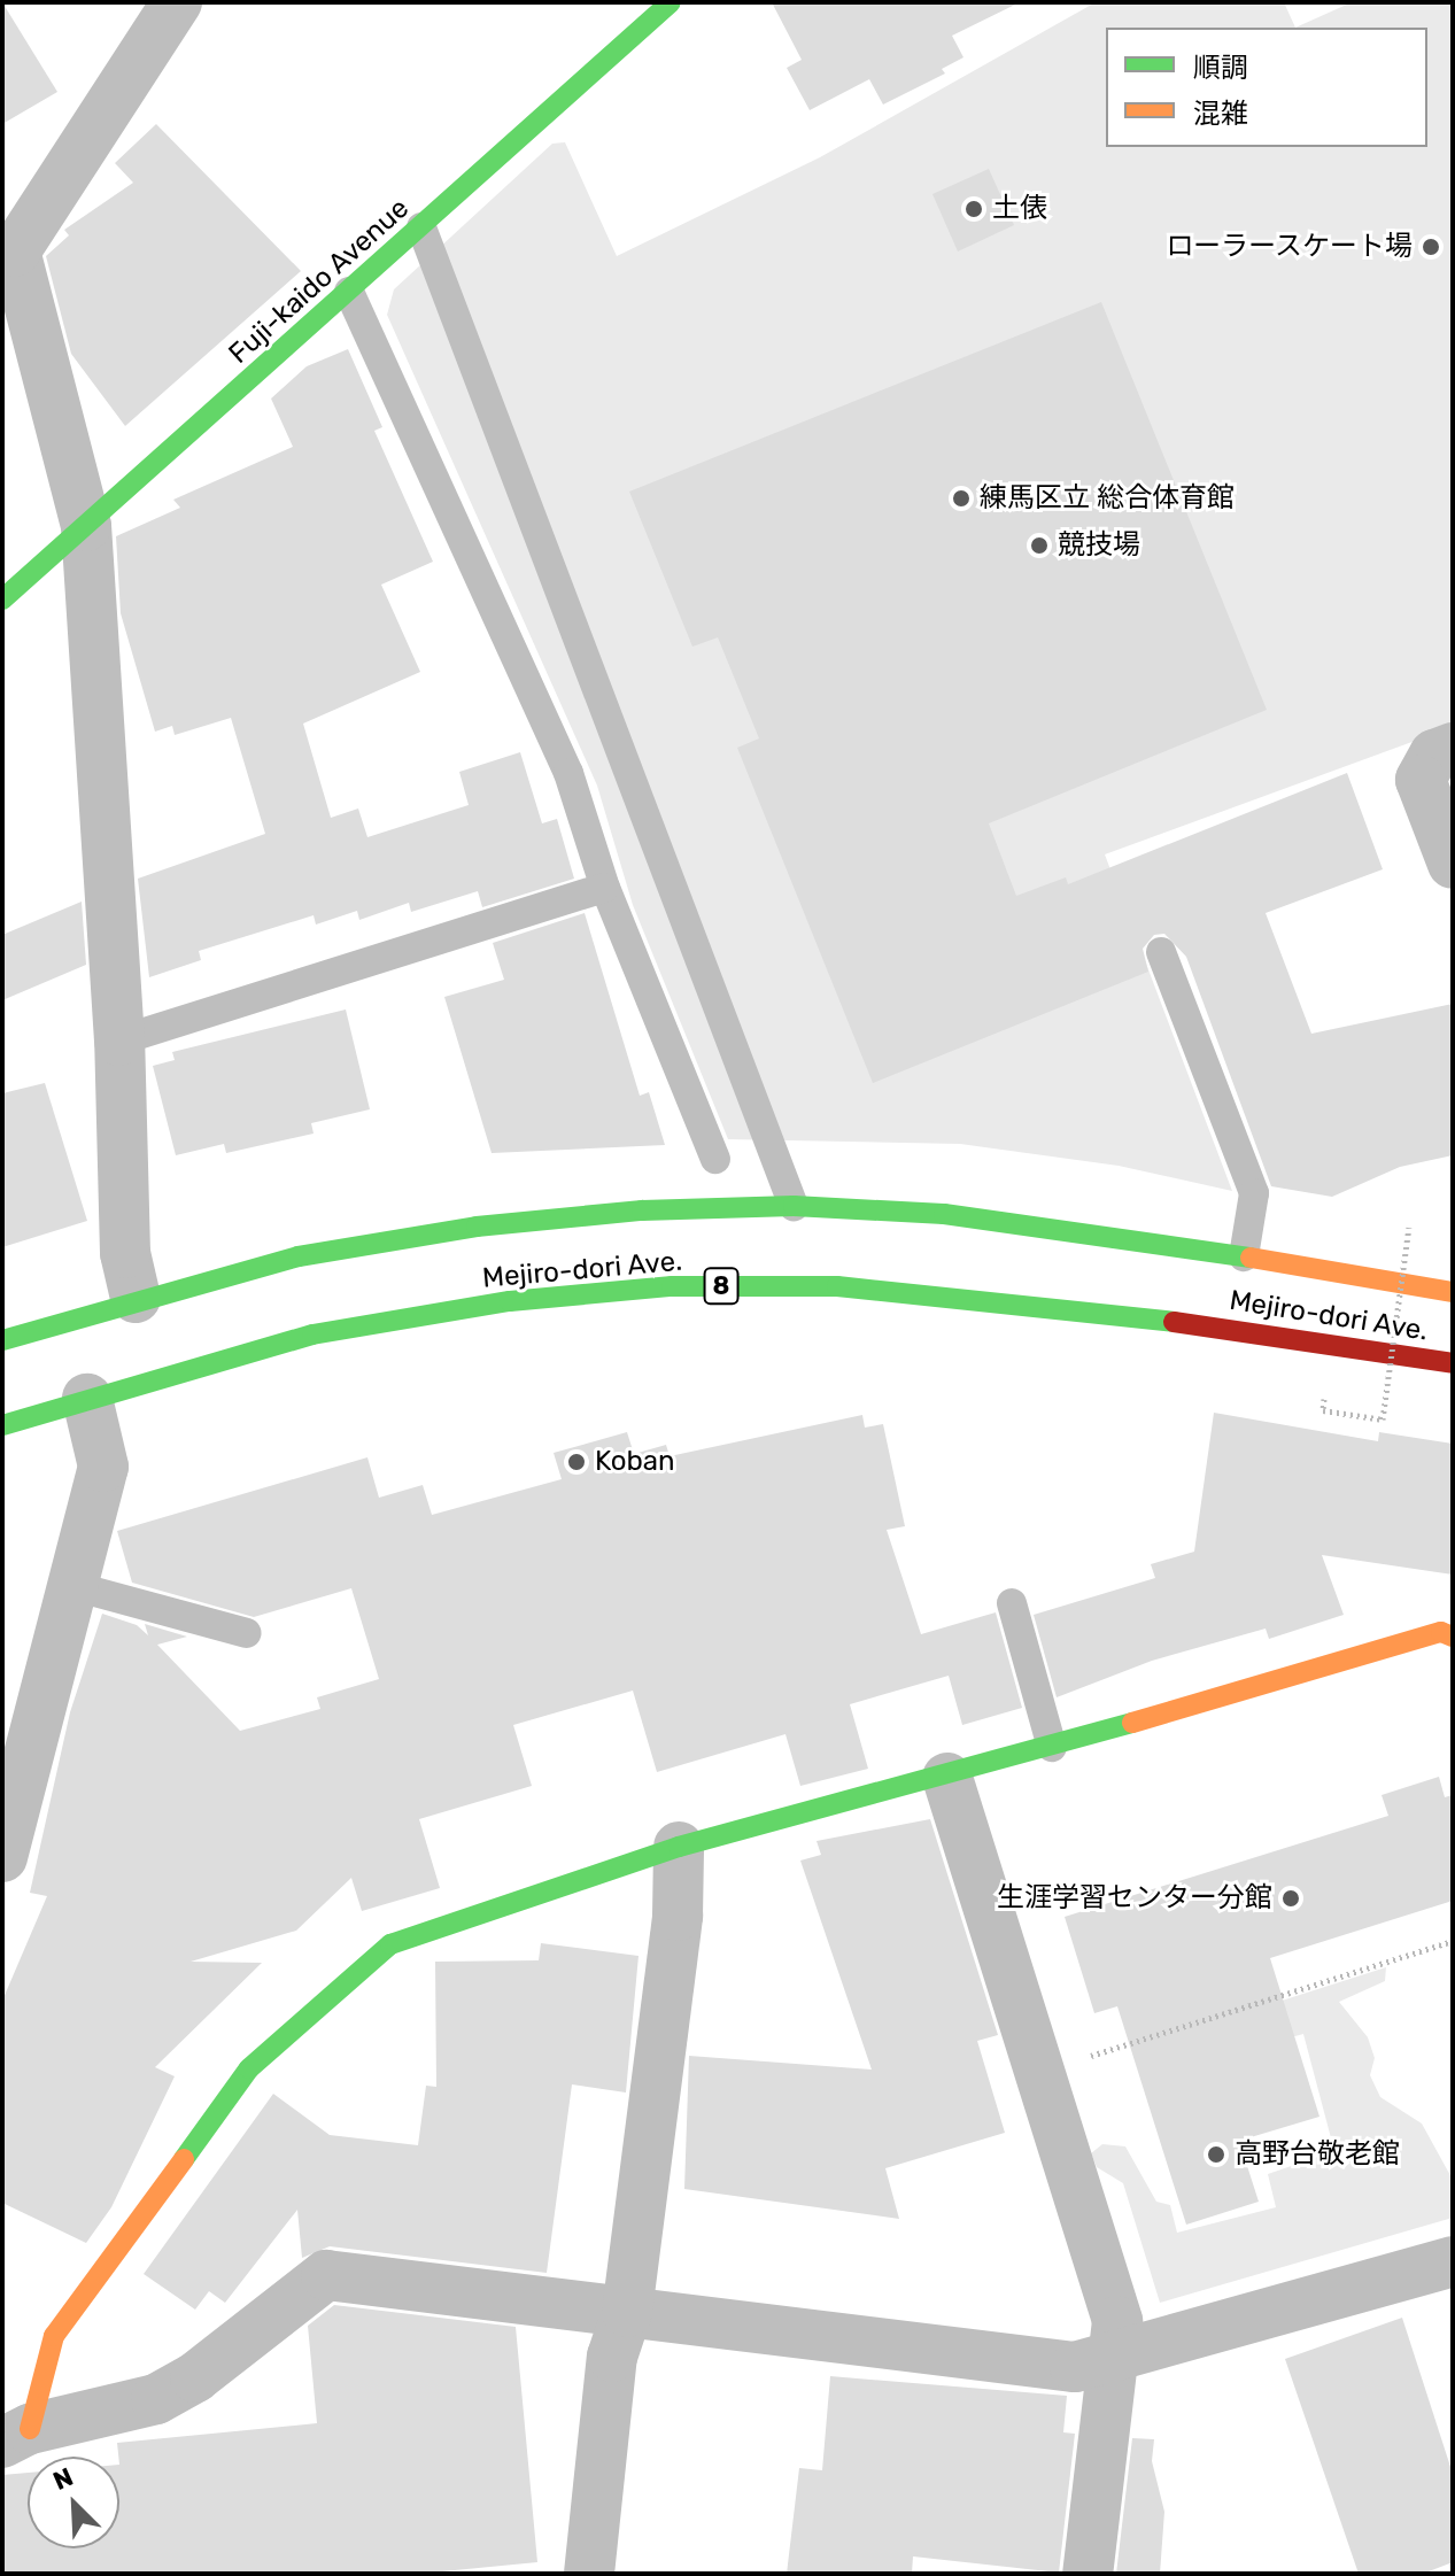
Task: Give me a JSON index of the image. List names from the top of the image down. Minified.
{"streets":{"main road":["Fuji-kaido Avenue","Mejiro-dori Ave.","8"]},"places":["土俵","ローラースケート場","練馬区立 総合体育館","競技場","Koban","生涯学習センター分館","高野台敬老館"],"legend":["順調","混雑"],"north":"top left"}
